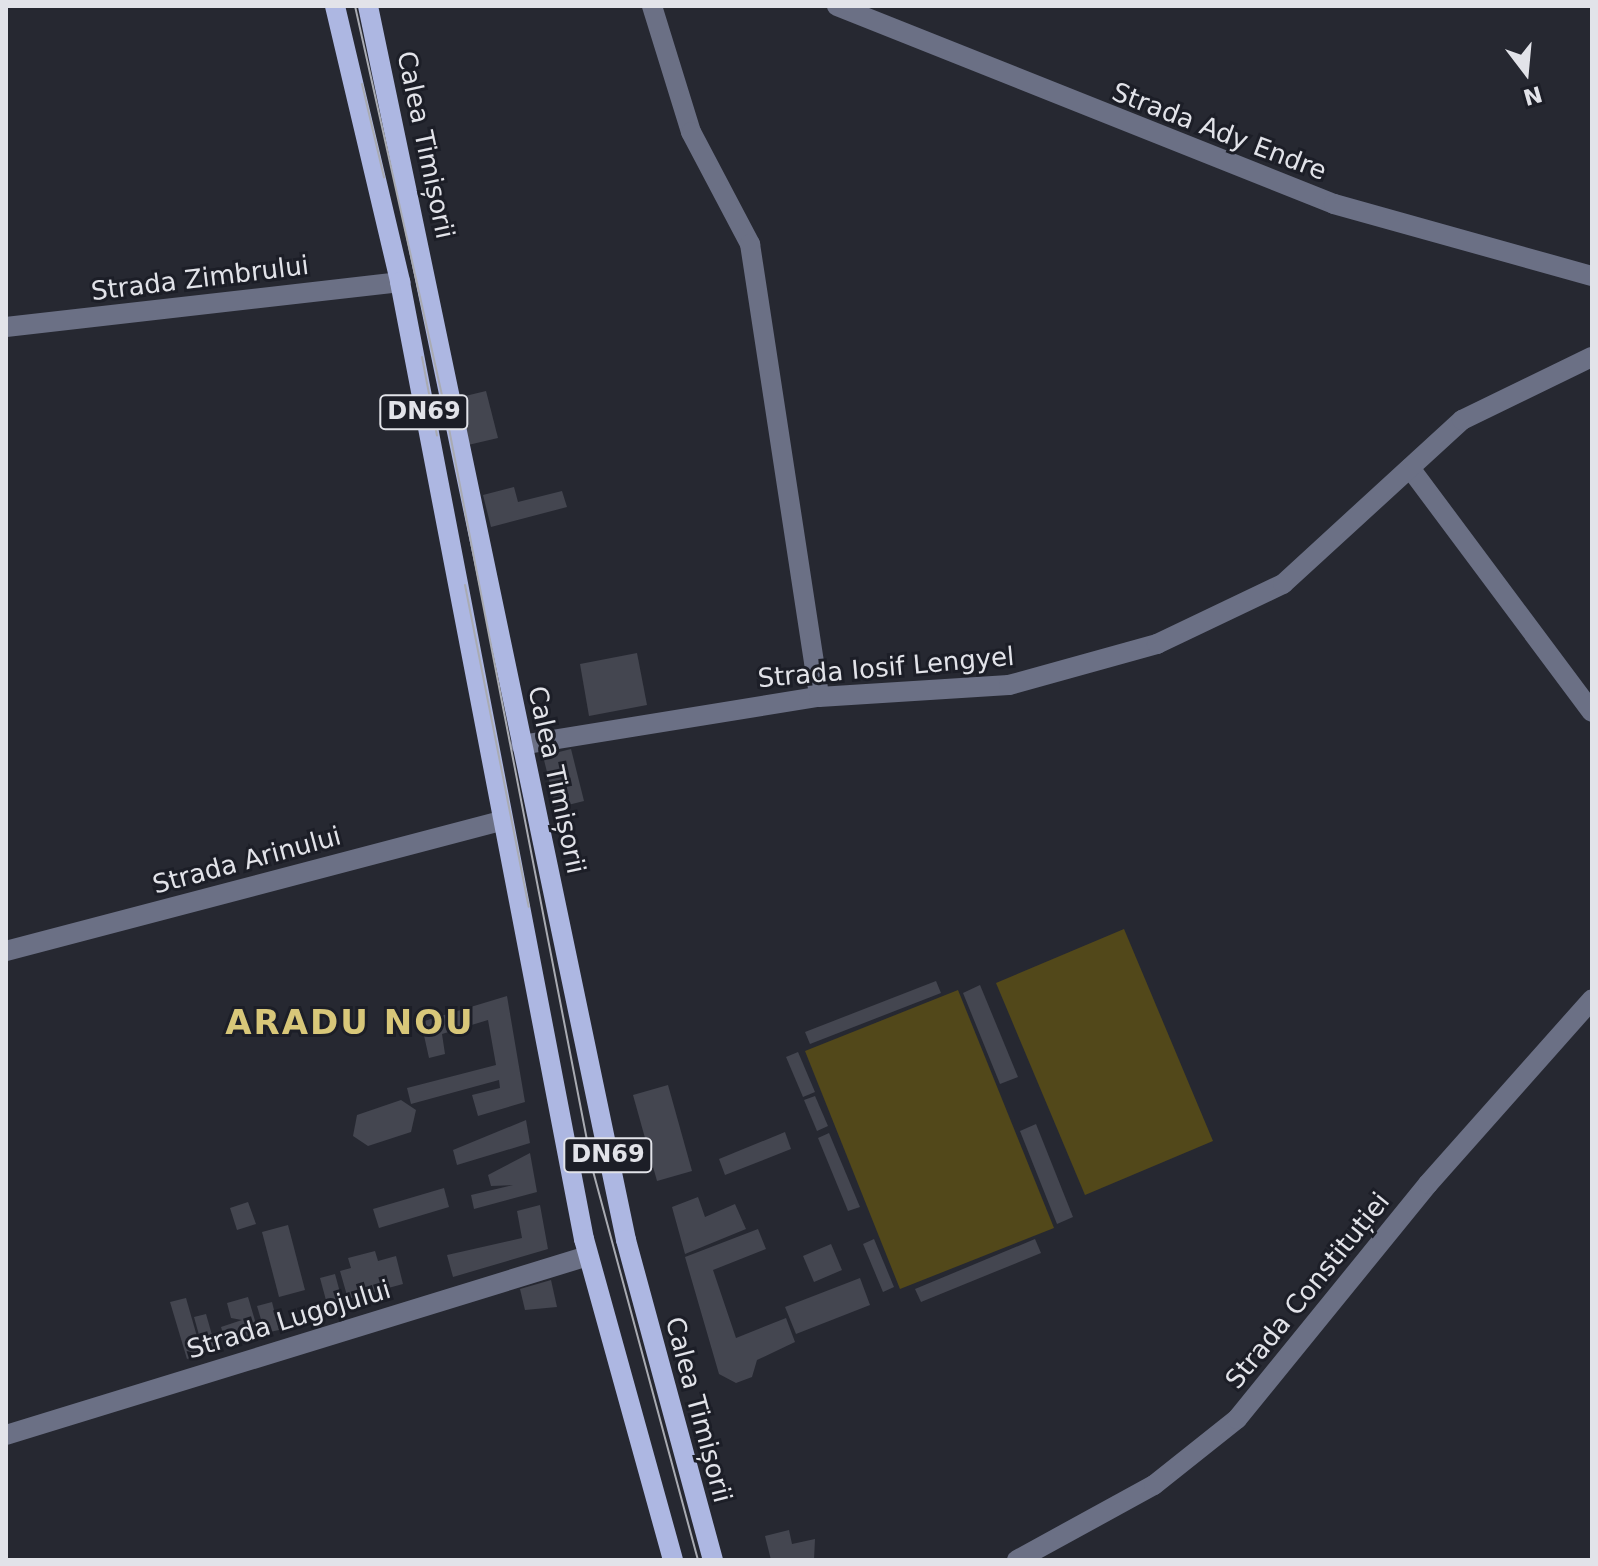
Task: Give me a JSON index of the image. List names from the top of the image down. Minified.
{"streets":{"main road":["Calea Timișorii","DN69"],"street":["Strada Ady Endre","Strada Zimbrului","Strada Iosif Lengyel","Strada Arinului","Strada Constituției","Strada Lugojului"]},"crossings":[["Calea Timișorii","Strada Zimbrului"],["Calea Timișorii","Strada Iosif Lengyel"],["Calea Timișorii","Strada Arinului"],["Calea Timișorii","Strada Lugojului"]],"districts":["ARADU NOU"],"north":"bottom"}
